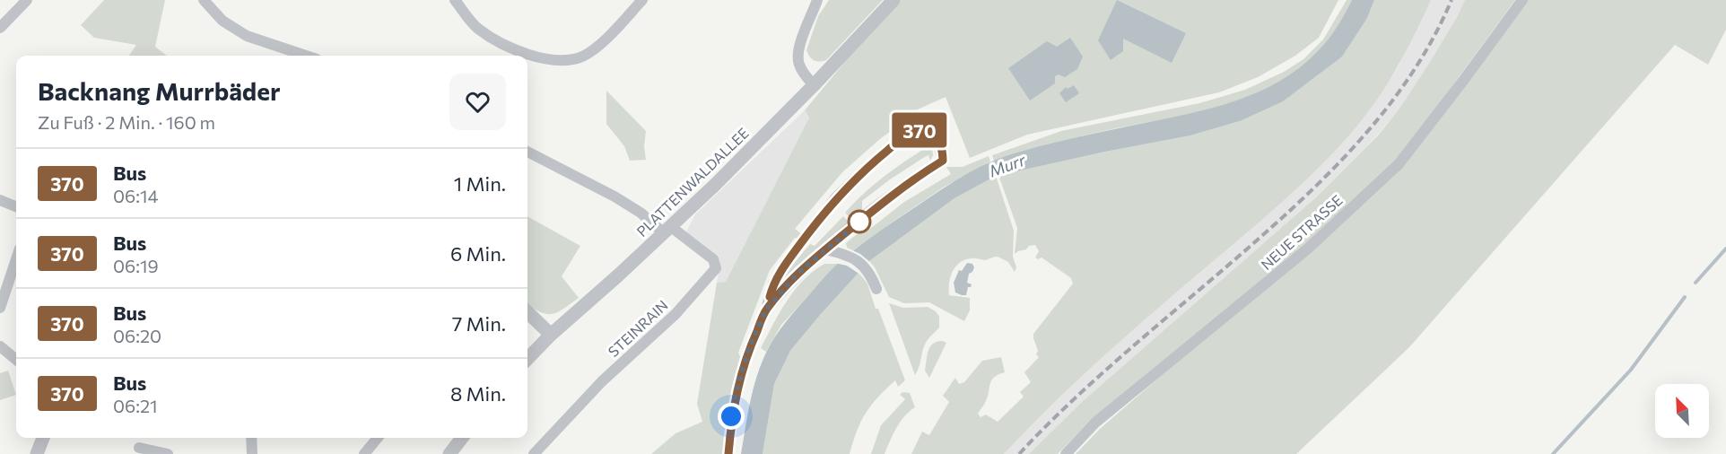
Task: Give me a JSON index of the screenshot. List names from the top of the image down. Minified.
{"streets":{"street":["PLATTENWALDALLEE","NEUE STRASSE","STEINRAIN"]},"crossings":[["PLATTENWALDALLEE","STEINRAIN"]],"water":["Murr"],"lines":["bus line 370"],"north":"top left","page":{"on_map":"370","heading":["Backnang Murrbäder","Zu Fuß · 2 Min. · 160 m"],"list":[{"mark":"370","name":"Bus","note":"06:14","value":"1 Min."},{"mark":"370","name":"Bus","note":"06:19","value":"6 Min."},{"mark":"370","name":"Bus","note":"06:20","value":"7 Min."},{"mark":"370","name":"Bus","note":"06:21","value":"8 Min."}]}}
